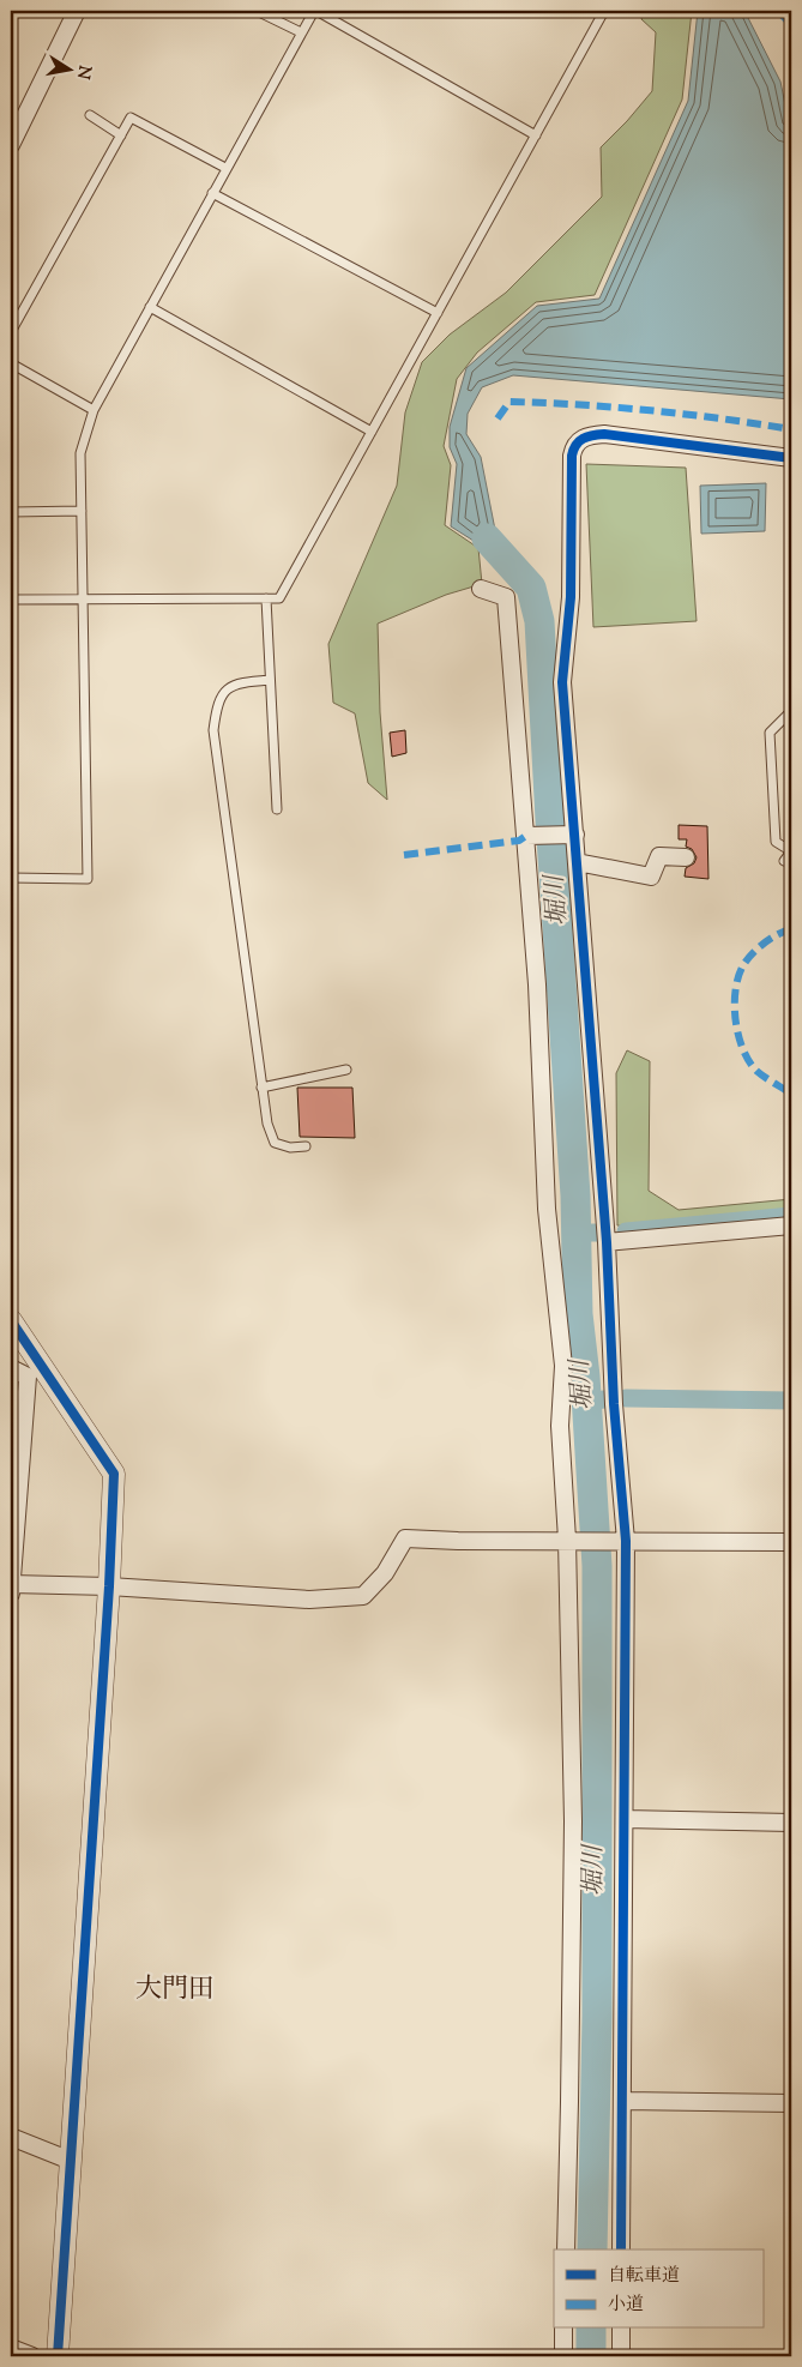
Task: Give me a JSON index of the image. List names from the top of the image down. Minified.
{"districts":["大門田"],"water":["堀川"],"legend":["自転車道","小道"],"north":"right"}
